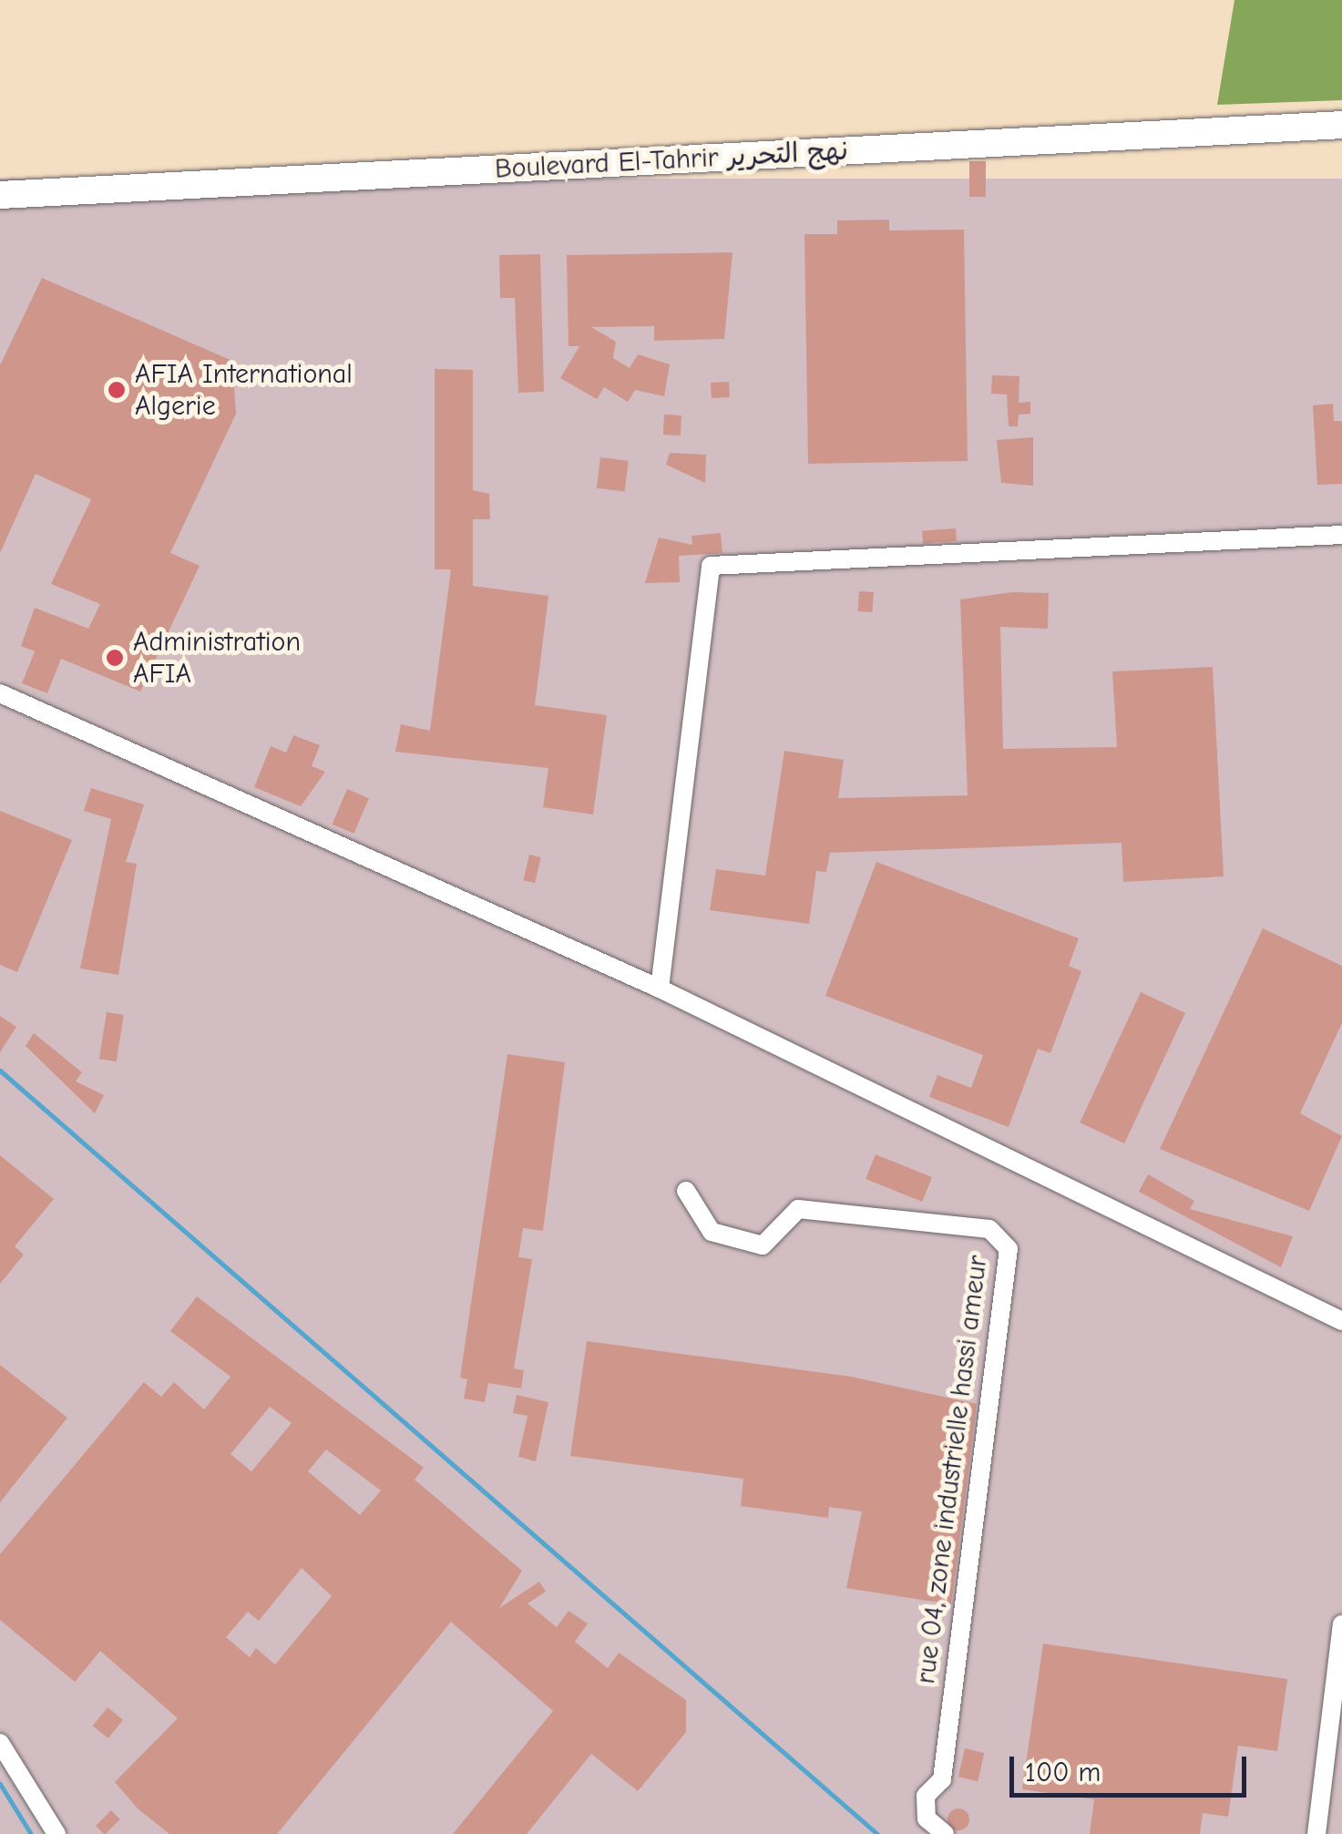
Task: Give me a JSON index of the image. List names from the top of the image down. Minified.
{"streets":{"main road":["Boulevard El-Tahrir نهج التحرير"],"street":["rue 04, zone industrielle hassi ameur"]},"places":["AFIA International Algerie","Administration AFIA"],"scale_bar":"100 m"}
